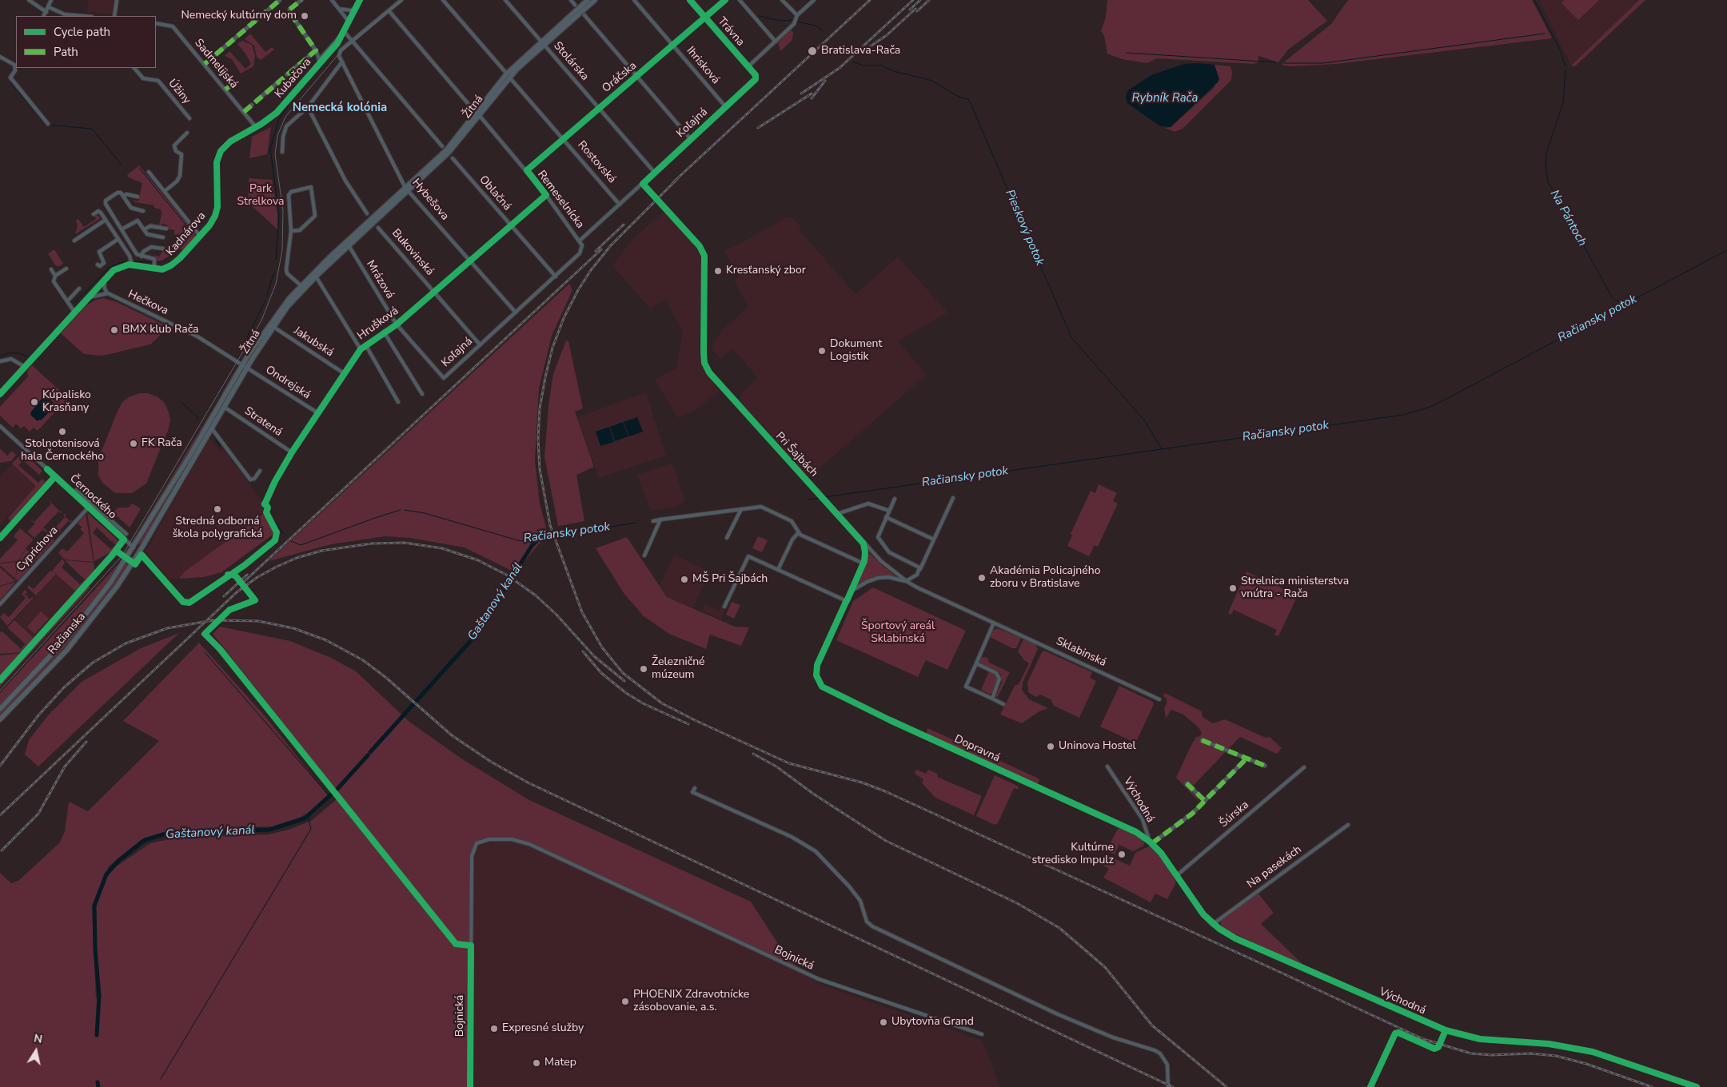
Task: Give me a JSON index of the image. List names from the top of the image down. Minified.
{"streets":{"main road":["Žitná","Račianska"],"street":["Trávna","Stolárska","Sadmelijská","Ihrisková","Oráčska","Kubačova","Úžiny","Koľajná","Rostovská","Oblačná","Hybešova","Remeselnícka","Kadnárova","Bukovinská","Mrázová","Hečkova","Hrušková","Jakubská","Ondrejská","Stratená","Pri Šajbách","Černockého","Cyprichova","Sklabinská","Dopravná","Východná","Šúrska","Na pasekách","Bojnická"]},"crossings":[["Trávna","Oráčska"],["Trávna","Koľajná"],["Stolárska","Oráčska"],["Stolárska","Žitná"],["Stolárska","Koľajná"],["Sadmelijská","Kubačova"],["Sadmelijská","Kadnárova"],["Ihrisková","Oráčska"],["Ihrisková","Koľajná"],["Oráčska","Rostovská"],["Oráčska","Remeselnícka"],["Kubačova","Kadnárova"],["Žitná","Hybešova"],["Žitná","Remeselnícka"],["Žitná","Mrázová"],["Žitná","Hečkova"],["Žitná","Jakubská"],["Žitná","Ondrejská"],["Žitná","Račianska"],["Koľajná","Rostovská"],["Koľajná","Oblačná"],["Koľajná","Hybešova"],["Koľajná","Remeselnícka"],["Koľajná","Bukovinská"],["Koľajná","Mrázová"],["Koľajná","Pri Šajbách"],["Oblačná","Hrušková"],["Hybešova","Hrušková"],["Remeselnícka","Hrušková"],["Bukovinská","Hrušková"],["Mrázová","Hrušková"],["Hečkova","Ondrejská"],["Hečkova","Račianska"],["Hrušková","Jakubská"],["Hrušková","Ondrejská"],["Hrušková","Stratená"],["Ondrejská","Račianska"],["Stratená","Račianska"],["Pri Šajbách","Sklabinská"],["Černockého","Cyprichova"],["Černockého","Račianska"],["Dopravná","Východná"],["Východná","Šúrska"],["Východná","Na pasekách"]],"districts":["Nemecká kolónia"],"water":["Rybník Rača","Na Pántoch","Pieskový potok","Račiansky potok","Gaštanový kanál"],"parks":["Park Strelkova","Športový areál Sklabinská"],"places":["Nemecký kultúrny dom","Bratislava-Rača","Kresťanský zbor","BMX klub Rača","Dokument Logistik","Kúpalisko Krasňany","Stolnotenisová hala Černockého","FK Rača","Stredná odborná škola polygrafická","Akadémia Policajného zboru v Bratislave","MŠ Pri Šajbách","Strelnica ministerstva vnútra - Rača","Železničné múzeum","Uninova Hostel","Kultúrne stredisko Impulz","PHOENIX Zdravotnícke zásobovanie, a.s.","Ubytovňa Grand","Expresné služby","Matep"],"legend":["Cycle path","Path"],"north":"top"}
